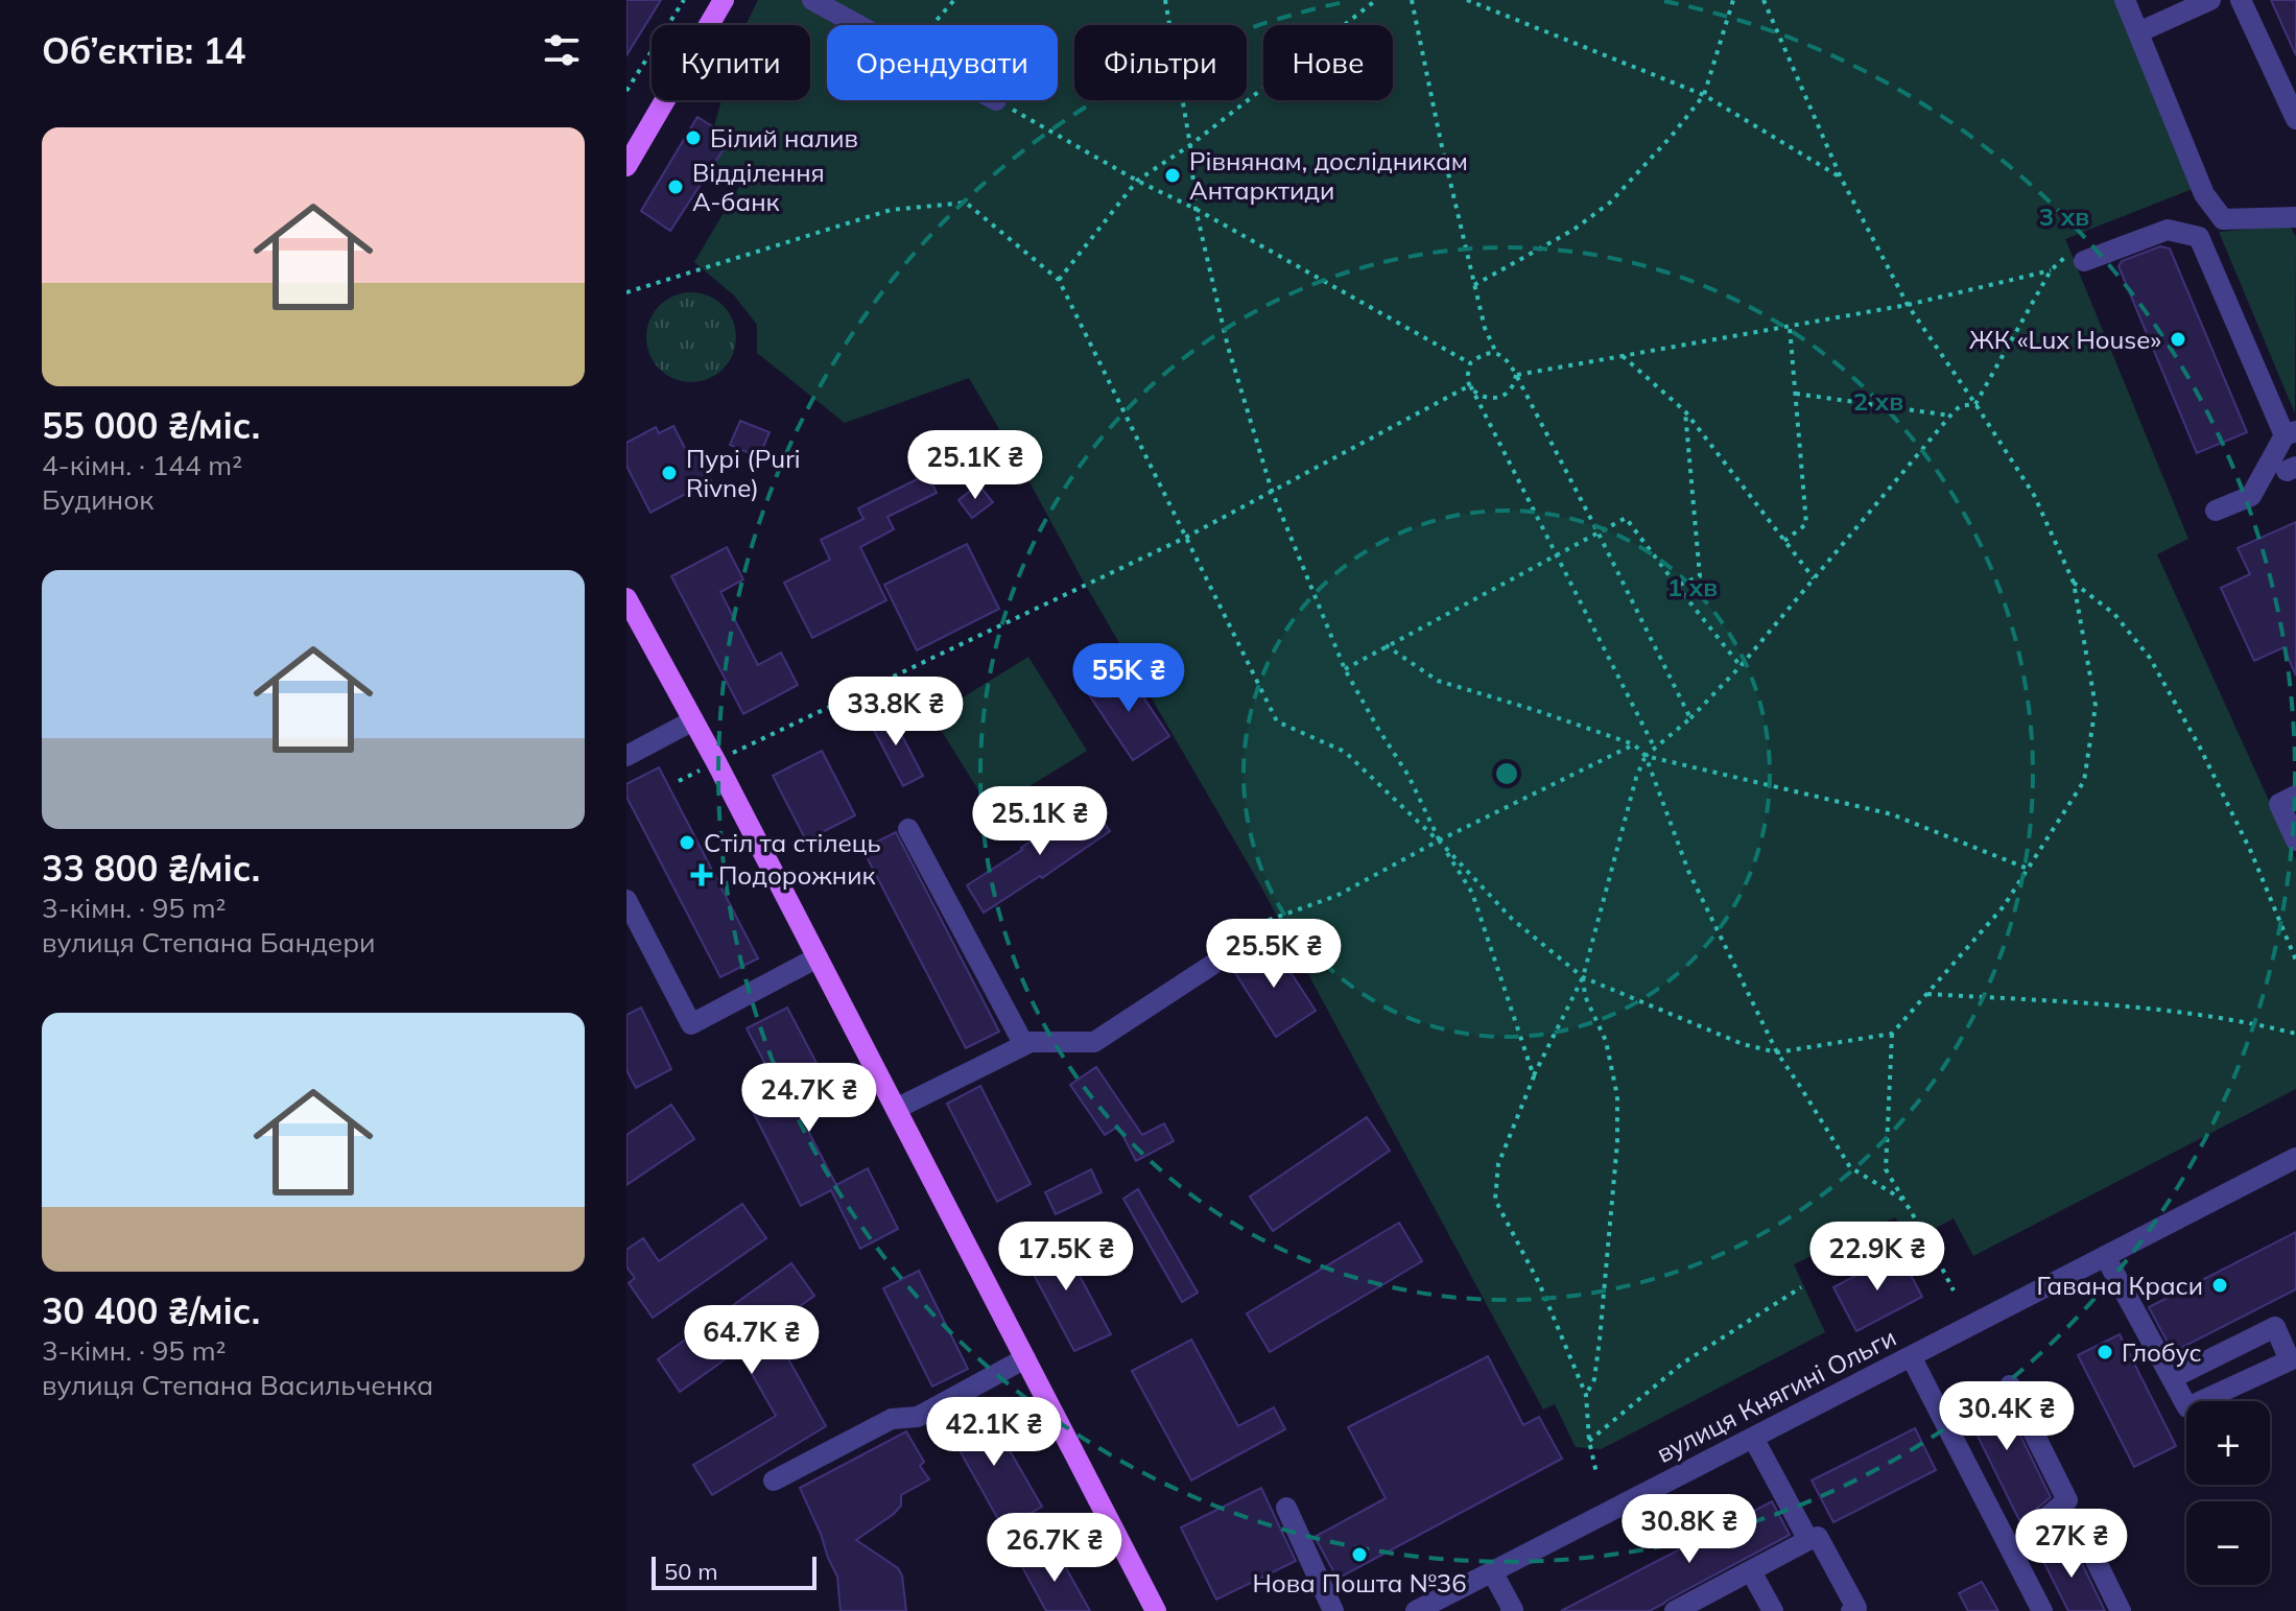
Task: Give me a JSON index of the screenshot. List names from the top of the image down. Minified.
{"streets":{"street":["вулиця Княгині Ольги"]},"places":{"other":["Білий налив","Рівнянам, дослідникам Антарктиди","Відділення А-банк","ЖК «Lux House»","Пурі (Puri Rivne)","Стіл та стілець","Гавана Краси","Глобус","Нова Пошта №36"],"health":["Подорожник"]},"scale_bar":"50 m","page":{"heading":"Об’єктів: 14","chip":["Купити","Орендувати","Фільтри","Нове"],"list":[{"name":"55 000 ₴/міс.","note":"4-кімн. · 144 m² · Будинок"},{"name":"33 800 ₴/міс.","note":"3-кімн. · 95 m² · вулиця Степана Бандери"},{"name":"30 400 ₴/міс.","note":"3-кімн. · 95 m² · вулиця Степана Васильченка"}],"price":["25.1K ₴","55K ₴","33.8K ₴","25.1K ₴","25.5K ₴","24.7K ₴","17.5K ₴","22.9K ₴","64.7K ₴","30.4K ₴","42.1K ₴","30.8K ₴","27K ₴","26.7K ₴"],"map_buttons":["+","−"],"scale":"50 m"},"rings":["3 хв","2 хв","1 хв"]}
